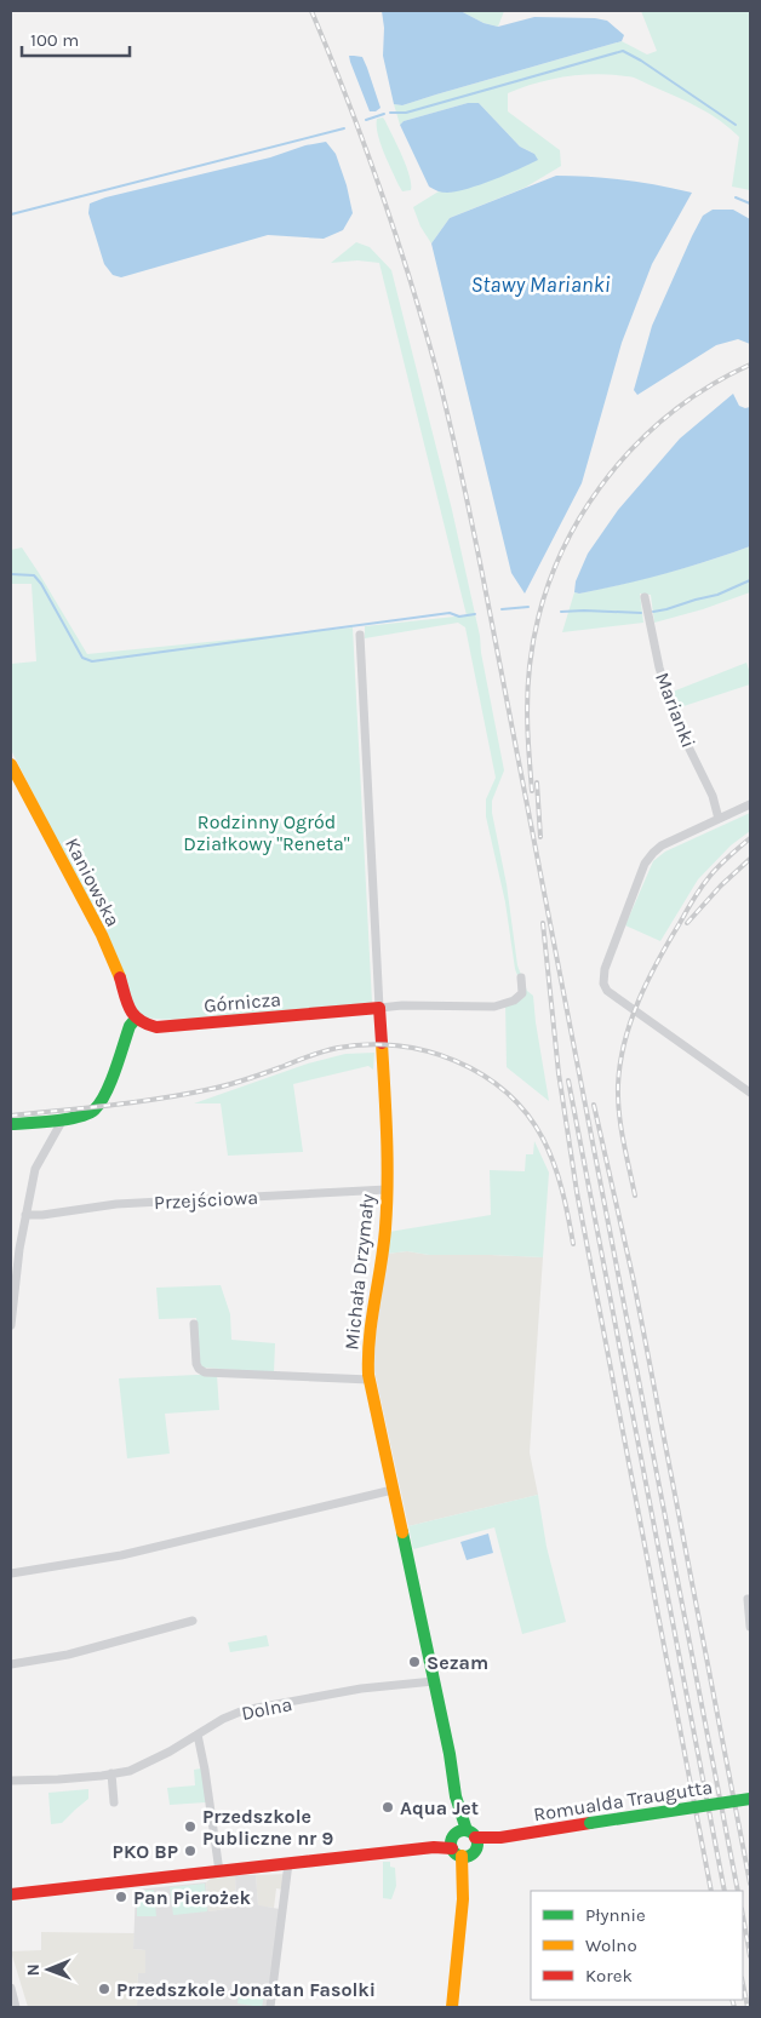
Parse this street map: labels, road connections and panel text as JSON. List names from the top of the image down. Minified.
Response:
{"streets":{"street":["Marianki","Kaniowska","Górnicza","Przejściowa","Michała Drzymały","Dolna","Romualda Traugutta"]},"crossings":[["Kaniowska","Górnicza"],["Górnicza","Michała Drzymały"],["Przejściowa","Michała Drzymały"],["Michała Drzymały","Dolna"],["Michała Drzymały","Romualda Traugutta"]],"water":["Stawy Marianki"],"parks":["Rodzinny Ogród Działkowy \"Reneta\""],"places":["Sezam","Aqua Jet","Przedszkole Publiczne nr 9","PKO BP","Pan Pierożek","Przedszkole Jonatan Fasolki"],"legend":["Płynnie","Wolno","Korek"],"scale_bar":"100 m","north":"left"}
